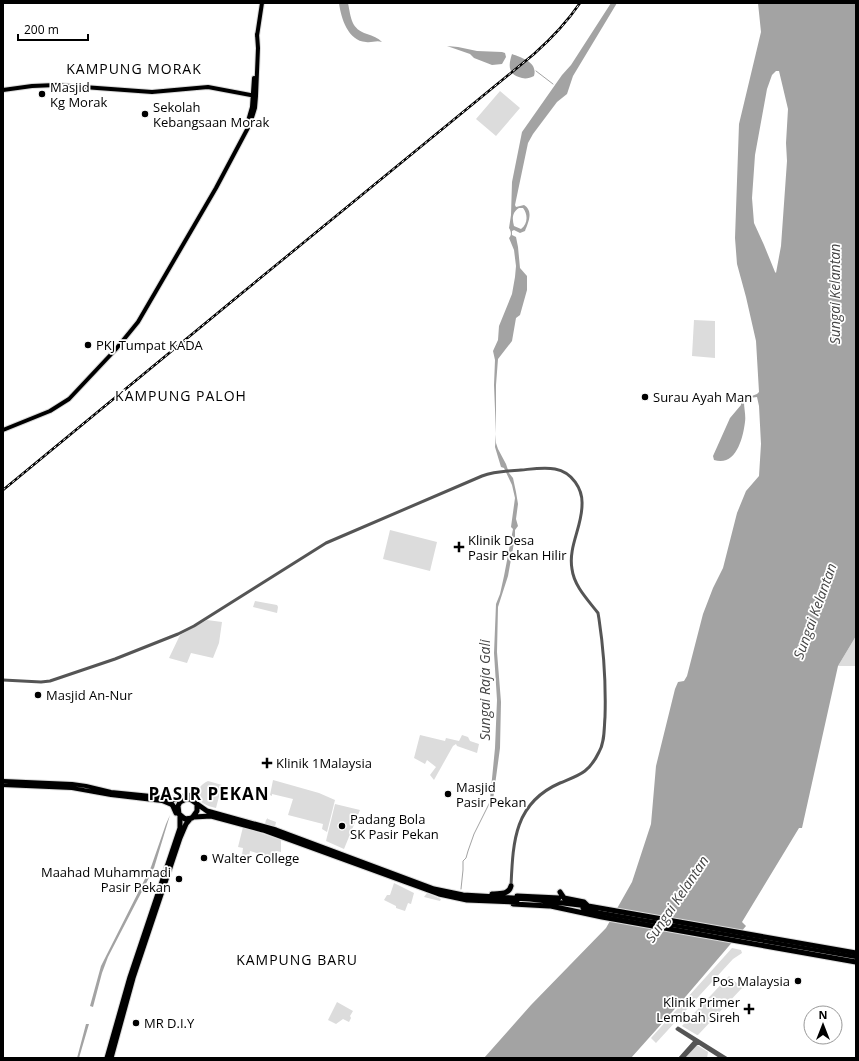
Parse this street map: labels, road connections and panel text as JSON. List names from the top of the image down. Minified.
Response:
{"districts":["KAMPUNG MORAK","KAMPUNG PALOH","PASIR PEKAN","KAMPUNG BARU"],"water":["Sungai Kelantan","Sungai Raja Gali"],"places":{"other":["Masjid Kg Morak","Sekolah Kebangsaan Morak","PKJ Tumpat KADA","Surau Ayah Man","Masjid An-Nur","Masjid Pasir Pekan","Padang Bola SK Pasir Pekan","Walter College","Maahad Muhammadi Pasir Pekan","Pos Malaysia","MR D.I.Y"],"health":["Klinik Desa Pasir Pekan Hilir","Klinik 1Malaysia","Klinik Primer Lembah Sireh"]},"scale_bar":"200 m","north":"top"}
